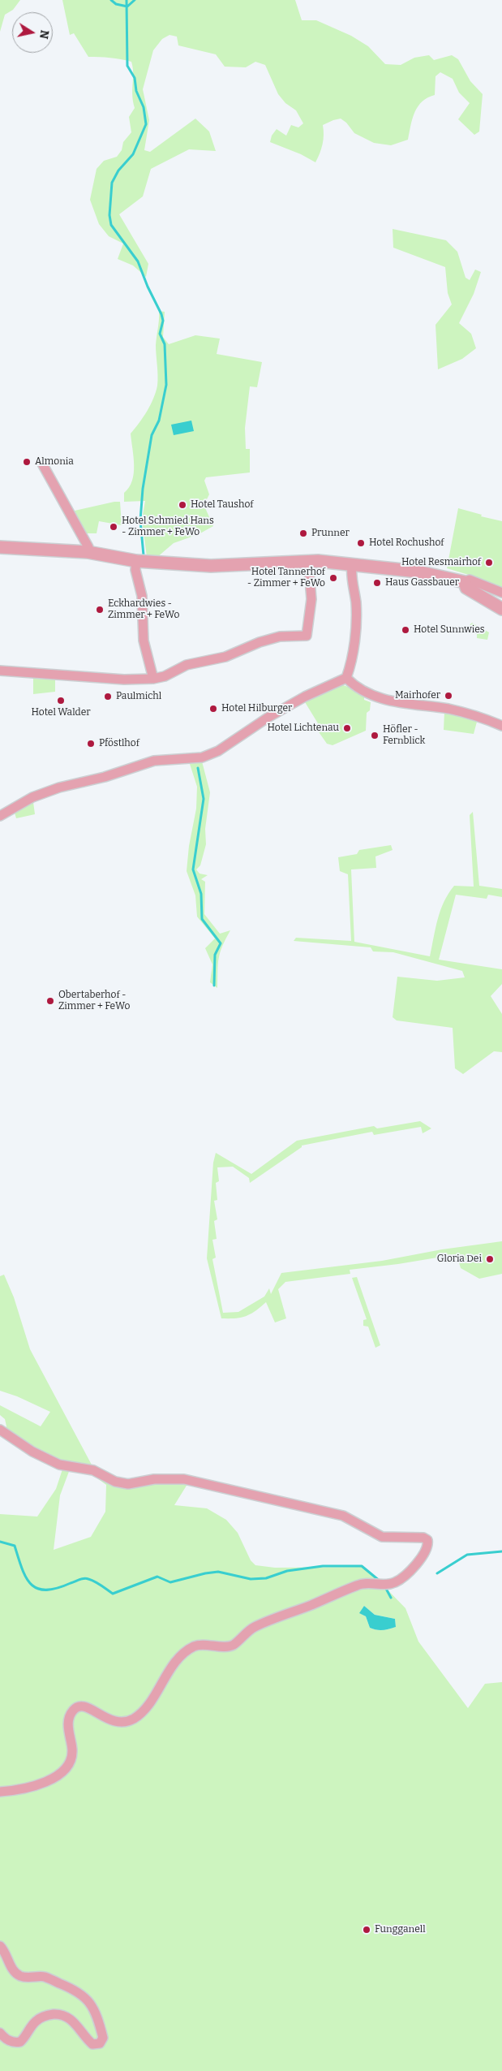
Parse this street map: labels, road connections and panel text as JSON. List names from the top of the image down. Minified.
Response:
{"places":["Almonia","Hotel Taushof","Hotel Schmied Hans - Zimmer + FeWo","Prunner","Hotel Rochushof","Hotel Resmairhof","Hotel Tannerhof - Zimmer + FeWo","Haus Gassbauer","Eckhardwies - Zimmer + FeWo","Hotel Sunnwies","Mairhofer","Paulmichl","Hotel Walder","Hotel Hilburger","Hotel Lichtenau","Höfler - Fernblick","Pföstlhof","Obertaberhof - Zimmer + FeWo","Gloria Dei","Fungganell"],"north":"right"}
